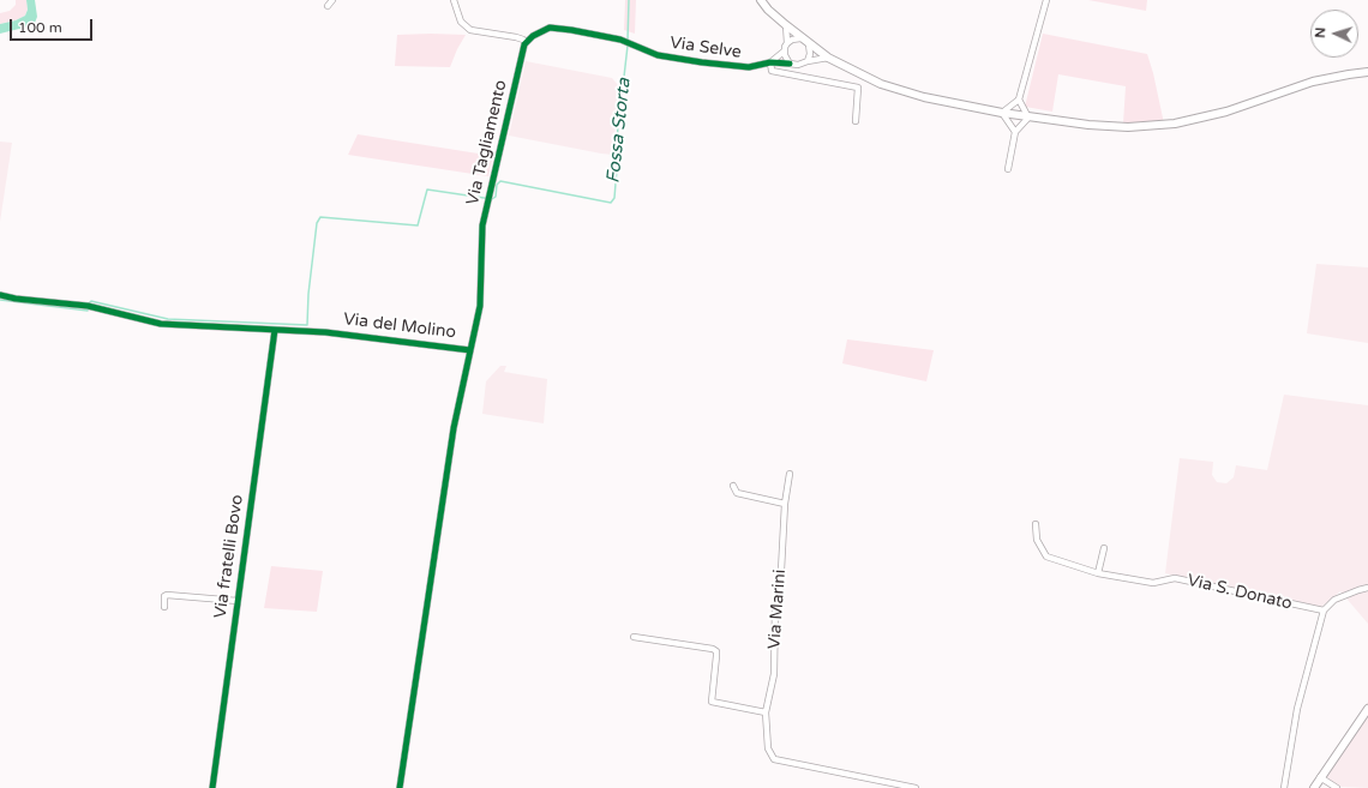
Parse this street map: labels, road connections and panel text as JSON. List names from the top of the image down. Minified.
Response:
{"streets":{"street":["Via Selve","Via Tagliamento","Via del Molino","Via fratelli Bovo","Via S. Donato","Via Marini"]},"crossings":[["Via Selve","Via Tagliamento"],["Via Tagliamento","Via del Molino"],["Via del Molino","Via fratelli Bovo"]],"water":["Fossa Storta"],"scale_bar":"100 m","north":"left"}
